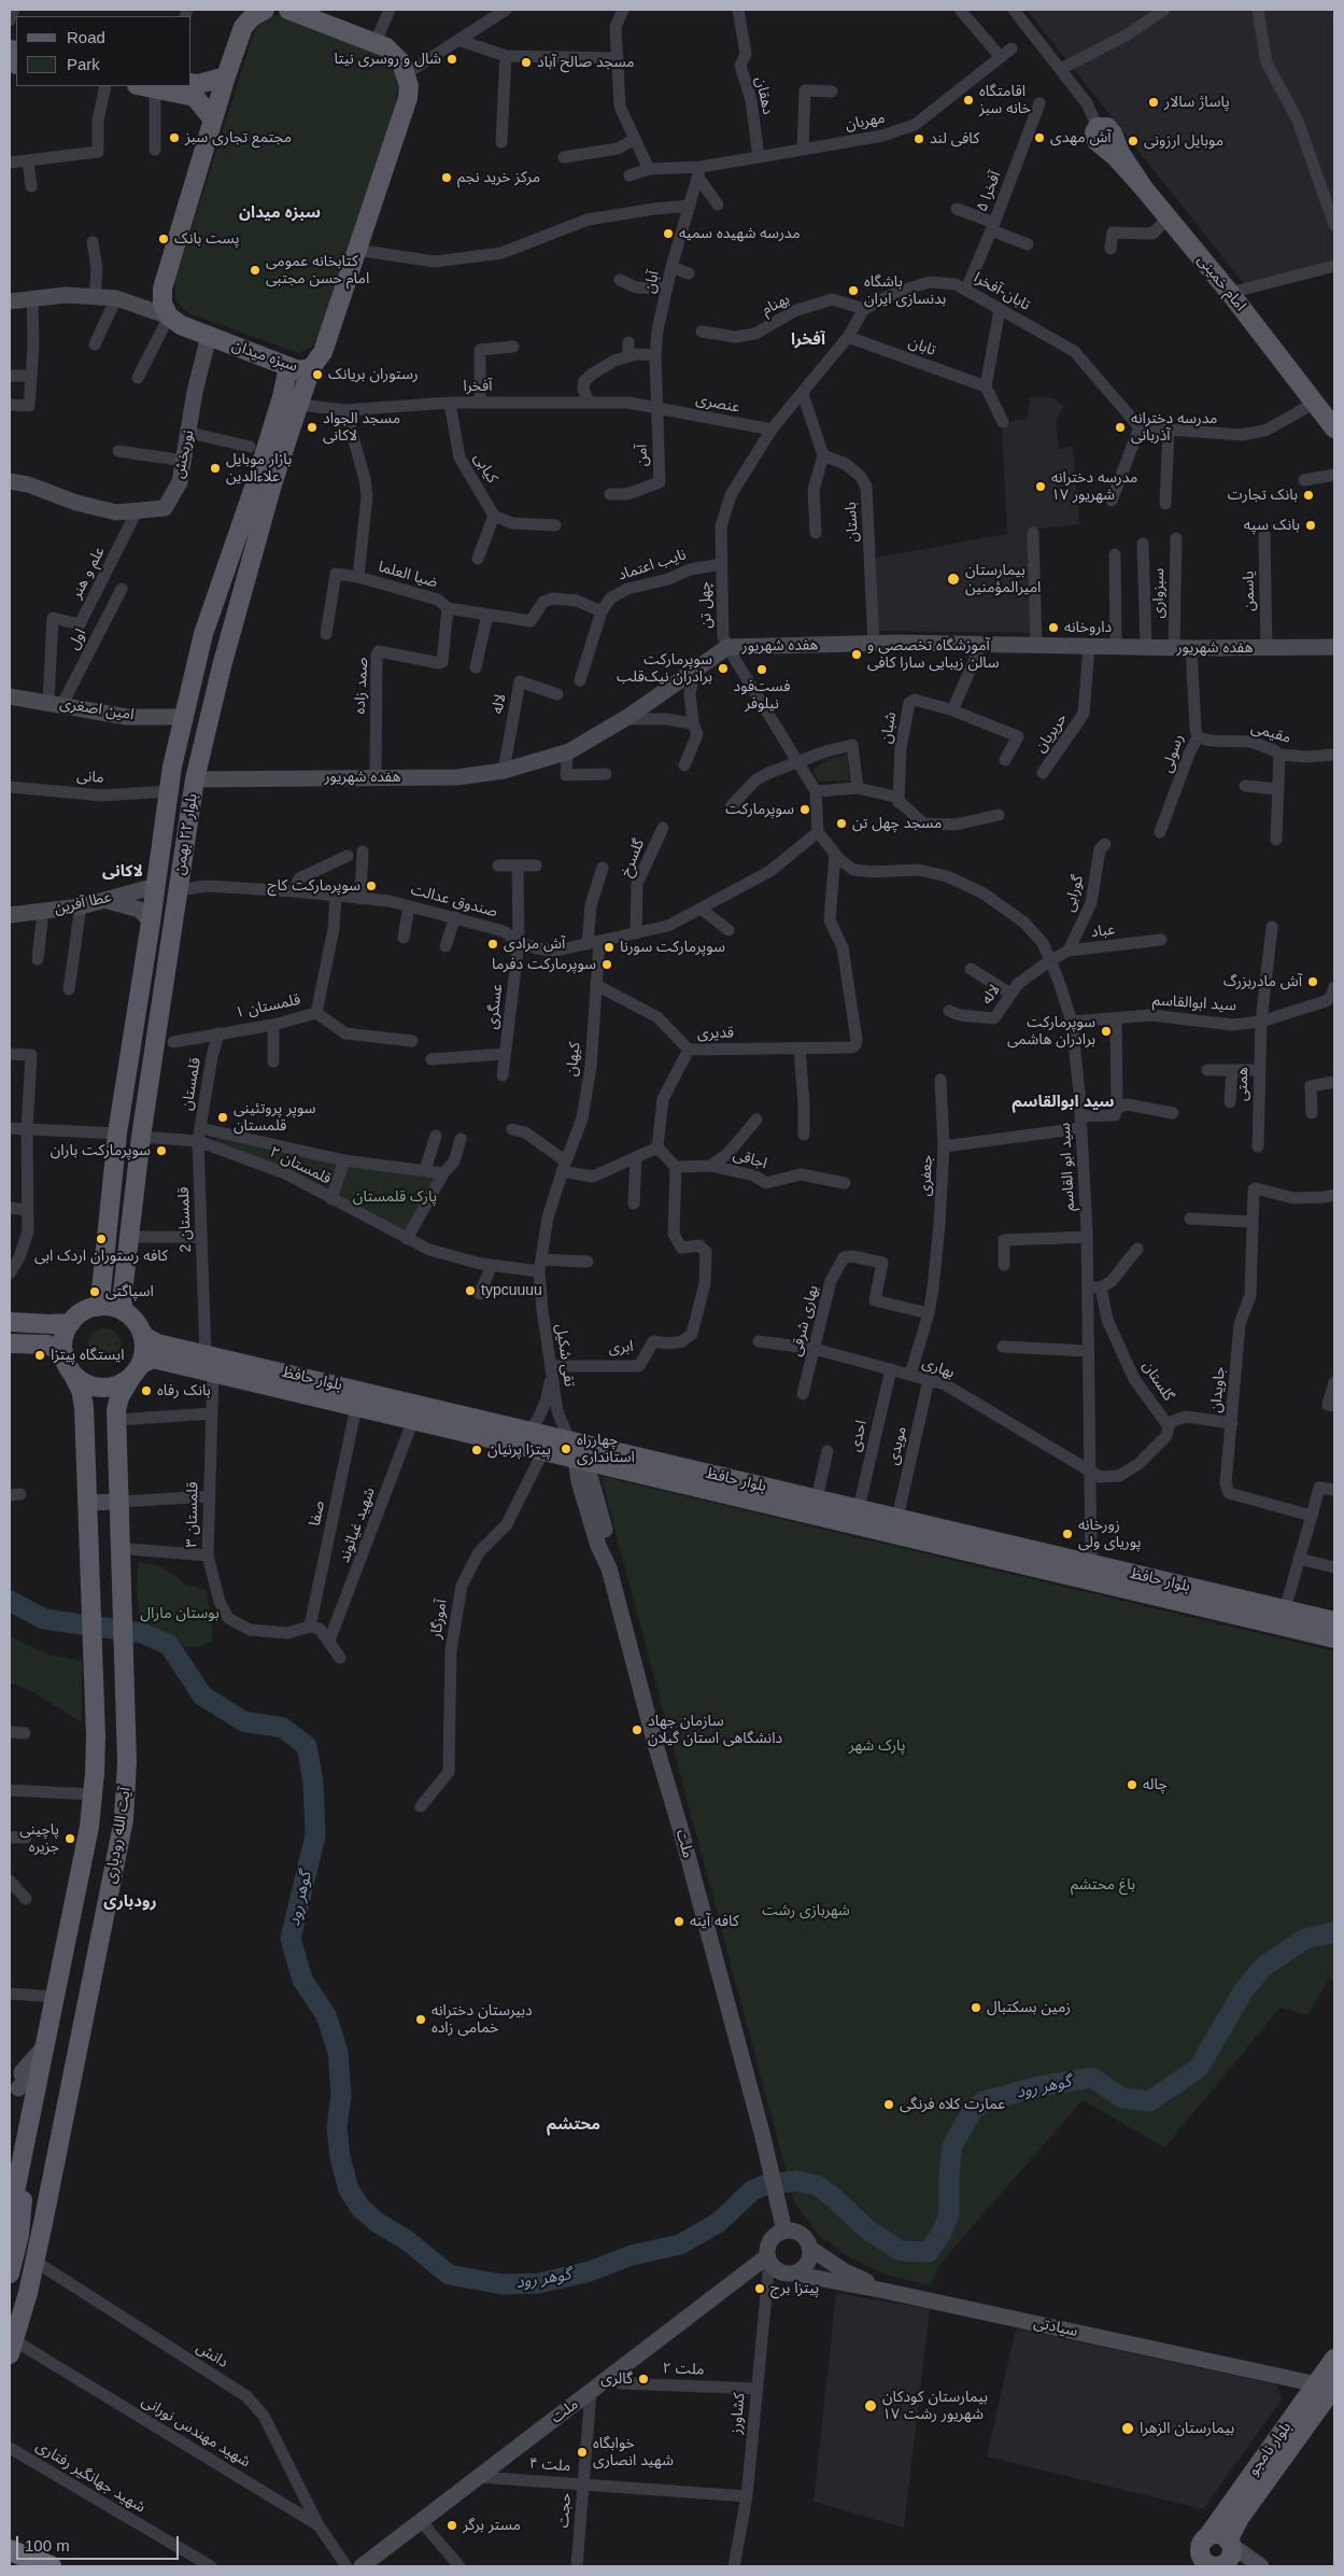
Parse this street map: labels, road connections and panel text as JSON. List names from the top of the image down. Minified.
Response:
{"streets":{"main road":["امام خمینی","سبزه میدان","بلوار ۲۲ بهمن","بلوار حافظ","آیت الله رودباری","بلوار نامجو"],"street":["دهقان","مهربان","آفخرا ۵","آبان","تابان-آفخرا","بهنام","تابان","آفخرا","عنصری","نوربخش","آمن","کیابی","باستان","نایب اعتماد","علم و هنر","ضیا العلما","یاسمن","سبزواری","چهل تن","اول","هفده شهریور","صمد زاده","لاله","امین اصغری","شبان","حریریان","مقیمی","رسولی","مانی","گلسرخ","گورابی","صندوق عدالت","عطا آفرین","عباد","سید ابوالقاسم","قلمستان ۱","عسگری","قدیری","کیهان","قلمستان","همتی","اجاقی","قلمستان ۲","سید ابو القاسم","جعفری","قلمستان 2","بهاری شرقی","ابری","تقی شکیل","بهاری","گلستان","جاویدان","احدی","مویدی","صفا","قلمستان ۳","شهید غیاثوند","آموزگار","ملت","سیادتی","دانش","ملت ۲","کشاورز","شهید مهندس نورانی","ملت ۴","شهید جهانگیر رفتاری","حجت"]},"crossings":[["دهقان","مهربان"],["مهربان","آبان"],["آفخرا ۵","تابان-آفخرا"],["آبان","آفخرا"],["آبان","عنصری"],["آبان","آمن"],["تابان-آفخرا","بهنام"],["سبزه میدان","نوربخش"],["سبزه میدان","بلوار ۲۲ بهمن"],["آفخرا","عنصری"],["آفخرا","آمن"],["آفخرا","کیابی"],["آفخرا","ضیا العلما"],["آفخرا","بلوار ۲۲ بهمن"],["عنصری","آمن"],["عنصری","چهل تن"],["نوربخش","علم و هنر"],["باستان","هفده شهریور"],["نایب اعتماد","ضیا العلما"],["نایب اعتماد","چهل تن"],["علم و هنر","اول"],["علم و هنر","امین اصغری"],["ضیا العلما","صمد زاده"],["یاسمن","هفده شهریور"],["سبزواری","هفده شهریور"],["چهل تن","هفده شهریور"],["چهل تن","صندوق عدالت"],["چهل تن","سید ابو القاسم"],["اول","امین اصغری"],["هفده شهریور","صمد زاده"],["هفده شهریور","لاله"],["هفده شهریور","حریریان"],["هفده شهریور","رسولی"],["هفده شهریور","بلوار ۲۲ بهمن"],["لاله","عباد"],["لاله","سید ابو القاسم"],["امین اصغری","بلوار ۲۲ بهمن"],["مقیمی","رسولی"],["مانی","بلوار ۲۲ بهمن"],["بلوار ۲۲ بهمن","صندوق عدالت"],["بلوار ۲۲ بهمن","عطا آفرین"],["بلوار ۲۲ بهمن","بلوار حافظ"],["بلوار ۲۲ بهمن","آیت الله رودباری"],["گلسرخ","صندوق عدالت"],["گورابی","عباد"],["صندوق عدالت","قلمستان ۱"],["صندوق عدالت","عسگری"],["صندوق عدالت","کیهان"],["صندوق عدالت","سید ابو القاسم"],["عباد","سید ابو القاسم"],["سید ابوالقاسم","همتی"],["سید ابوالقاسم","سید ابو القاسم"],["قلمستان ۱","قلمستان"],["قدیری","کیهان"],["قدیری","سید ابو القاسم"],["کیهان","قلمستان ۲"],["کیهان","تقی شکیل"],["قلمستان","قلمستان ۲"],["قلمستان","قلمستان 2"],["اجاقی","ابری"],["قلمستان ۲","قلمستان 2"],["قلمستان ۲","تقی شکیل"],["سید ابو القاسم","جعفری"],["سید ابو القاسم","بهاری"],["سید ابو القاسم","بلوار حافظ"],["جعفری","بهاری شرقی"],["جعفری","بهاری"],["قلمستان 2","بلوار حافظ"],["بهاری شرقی","بهاری"],["ابری","تقی شکیل"],["تقی شکیل","بلوار حافظ"],["بهاری","گلستان"],["بهاری","احدی"],["بهاری","مویدی"],["بلوار حافظ","احدی"],["بلوار حافظ","مویدی"],["بلوار حافظ","صفا"],["بلوار حافظ","قلمستان ۳"],["بلوار حافظ","شهید غیاثوند"],["بلوار حافظ","آموزگار"],["بلوار حافظ","آیت الله رودباری"],["بلوار حافظ","ملت"],["گلستان","جاویدان"],["صفا","قلمستان ۳"],["آیت الله رودباری","دانش"],["آیت الله رودباری","شهید مهندس نورانی"],["ملت","سیادتی"],["ملت","ملت ۲"],["ملت","کشاورز"],["ملت","ملت ۴"],["ملت","حجت"],["سیادتی","کشاورز"],["سیادتی","بلوار نامجو"],["دانش","شهید مهندس نورانی"],["ملت ۲","کشاورز"],["کشاورز","ملت ۴"],["ملت ۴","حجت"]],"districts":["سبزه میدان","آفخرا","لاکانی","سید ابوالقاسم","رودباری","محتشم"],"water":["گوهر رود"],"parks":["پارک قلمستان","بوستان مارال","پارک شهر","باغ محتشم","شهربازی رشت"],"places":["شال و روسری نیتا","مسجد صالح آباد","اقامتگاه خانه سبز","پاساژ سالار","مجتمع تجاری سبز","آش مهدی","کافی لند","موبایل ارزونی","مرکز خرید نجم","مدرسه شهیده سمیه","پست بانک","کتابخانه عمومی امام حسن مجتبی","باشگاه بدنسازی ایران","رستوران بریانک","مسجد الجواد لاکانی","مدرسه دخترانه آذربانی","بازار موبایل علاءالدین","مدرسه دخترانه ۱۷ شهریور","بانک تجارت","بانک سپه","بیمارستان امیرالمؤمنین","داروخانه","آموزشگاه تخصصی و سالن زیبایی سارا کافی","سوپرمارکت برادران نیک‌قلب","فست‌فود نیلوفر","سوپرمارکت","مسجد چهل تن","سوپرمارکت کاج","آش مرادی","سوپرمارکت سورنا","سوپرمارکت دفرما","آش مادربزرگ","سوپرمارکت برادران هاشمی","سوپر پروتئینی قلمستان","سوپرمارکت باران","کافه رستوران اردک ابی","typcuuuu","اسپاگتی","ایستگاه پیتزا","بانک رفاه","چهارراه استانداری","پیتزا پرنیان","زورخانه پوریای ولی","سازمان جهاد دانشگاهی استان گیلان","چاله","پاچینی جزیره","کافه آینه","زمین بسکتبال","دبیرستان دخترانه خمامی زاده","عمارت کلاه فرنگی","پیتزا برج","گالری","بیمارستان کودکان ۱۷ شهریور رشت","بیمارستان الزهرا","خوابگاه شهید انصاری","مستر برگر"],"legend":["Road","Park"],"scale_bar":"100 m"}
